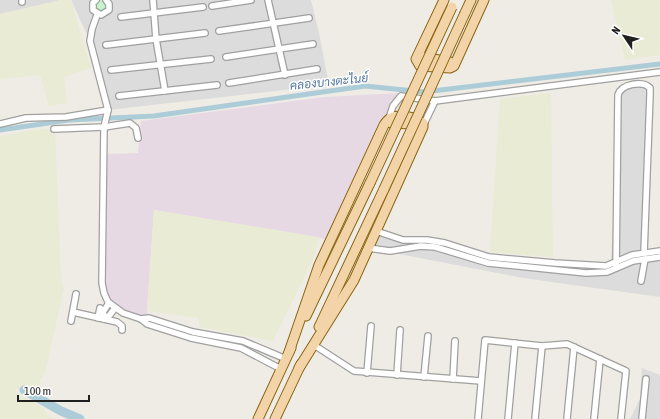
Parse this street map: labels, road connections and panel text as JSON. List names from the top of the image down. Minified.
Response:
{"water":["คลองบางตะไนย์"],"scale_bar":"100 m","north":"top left"}
